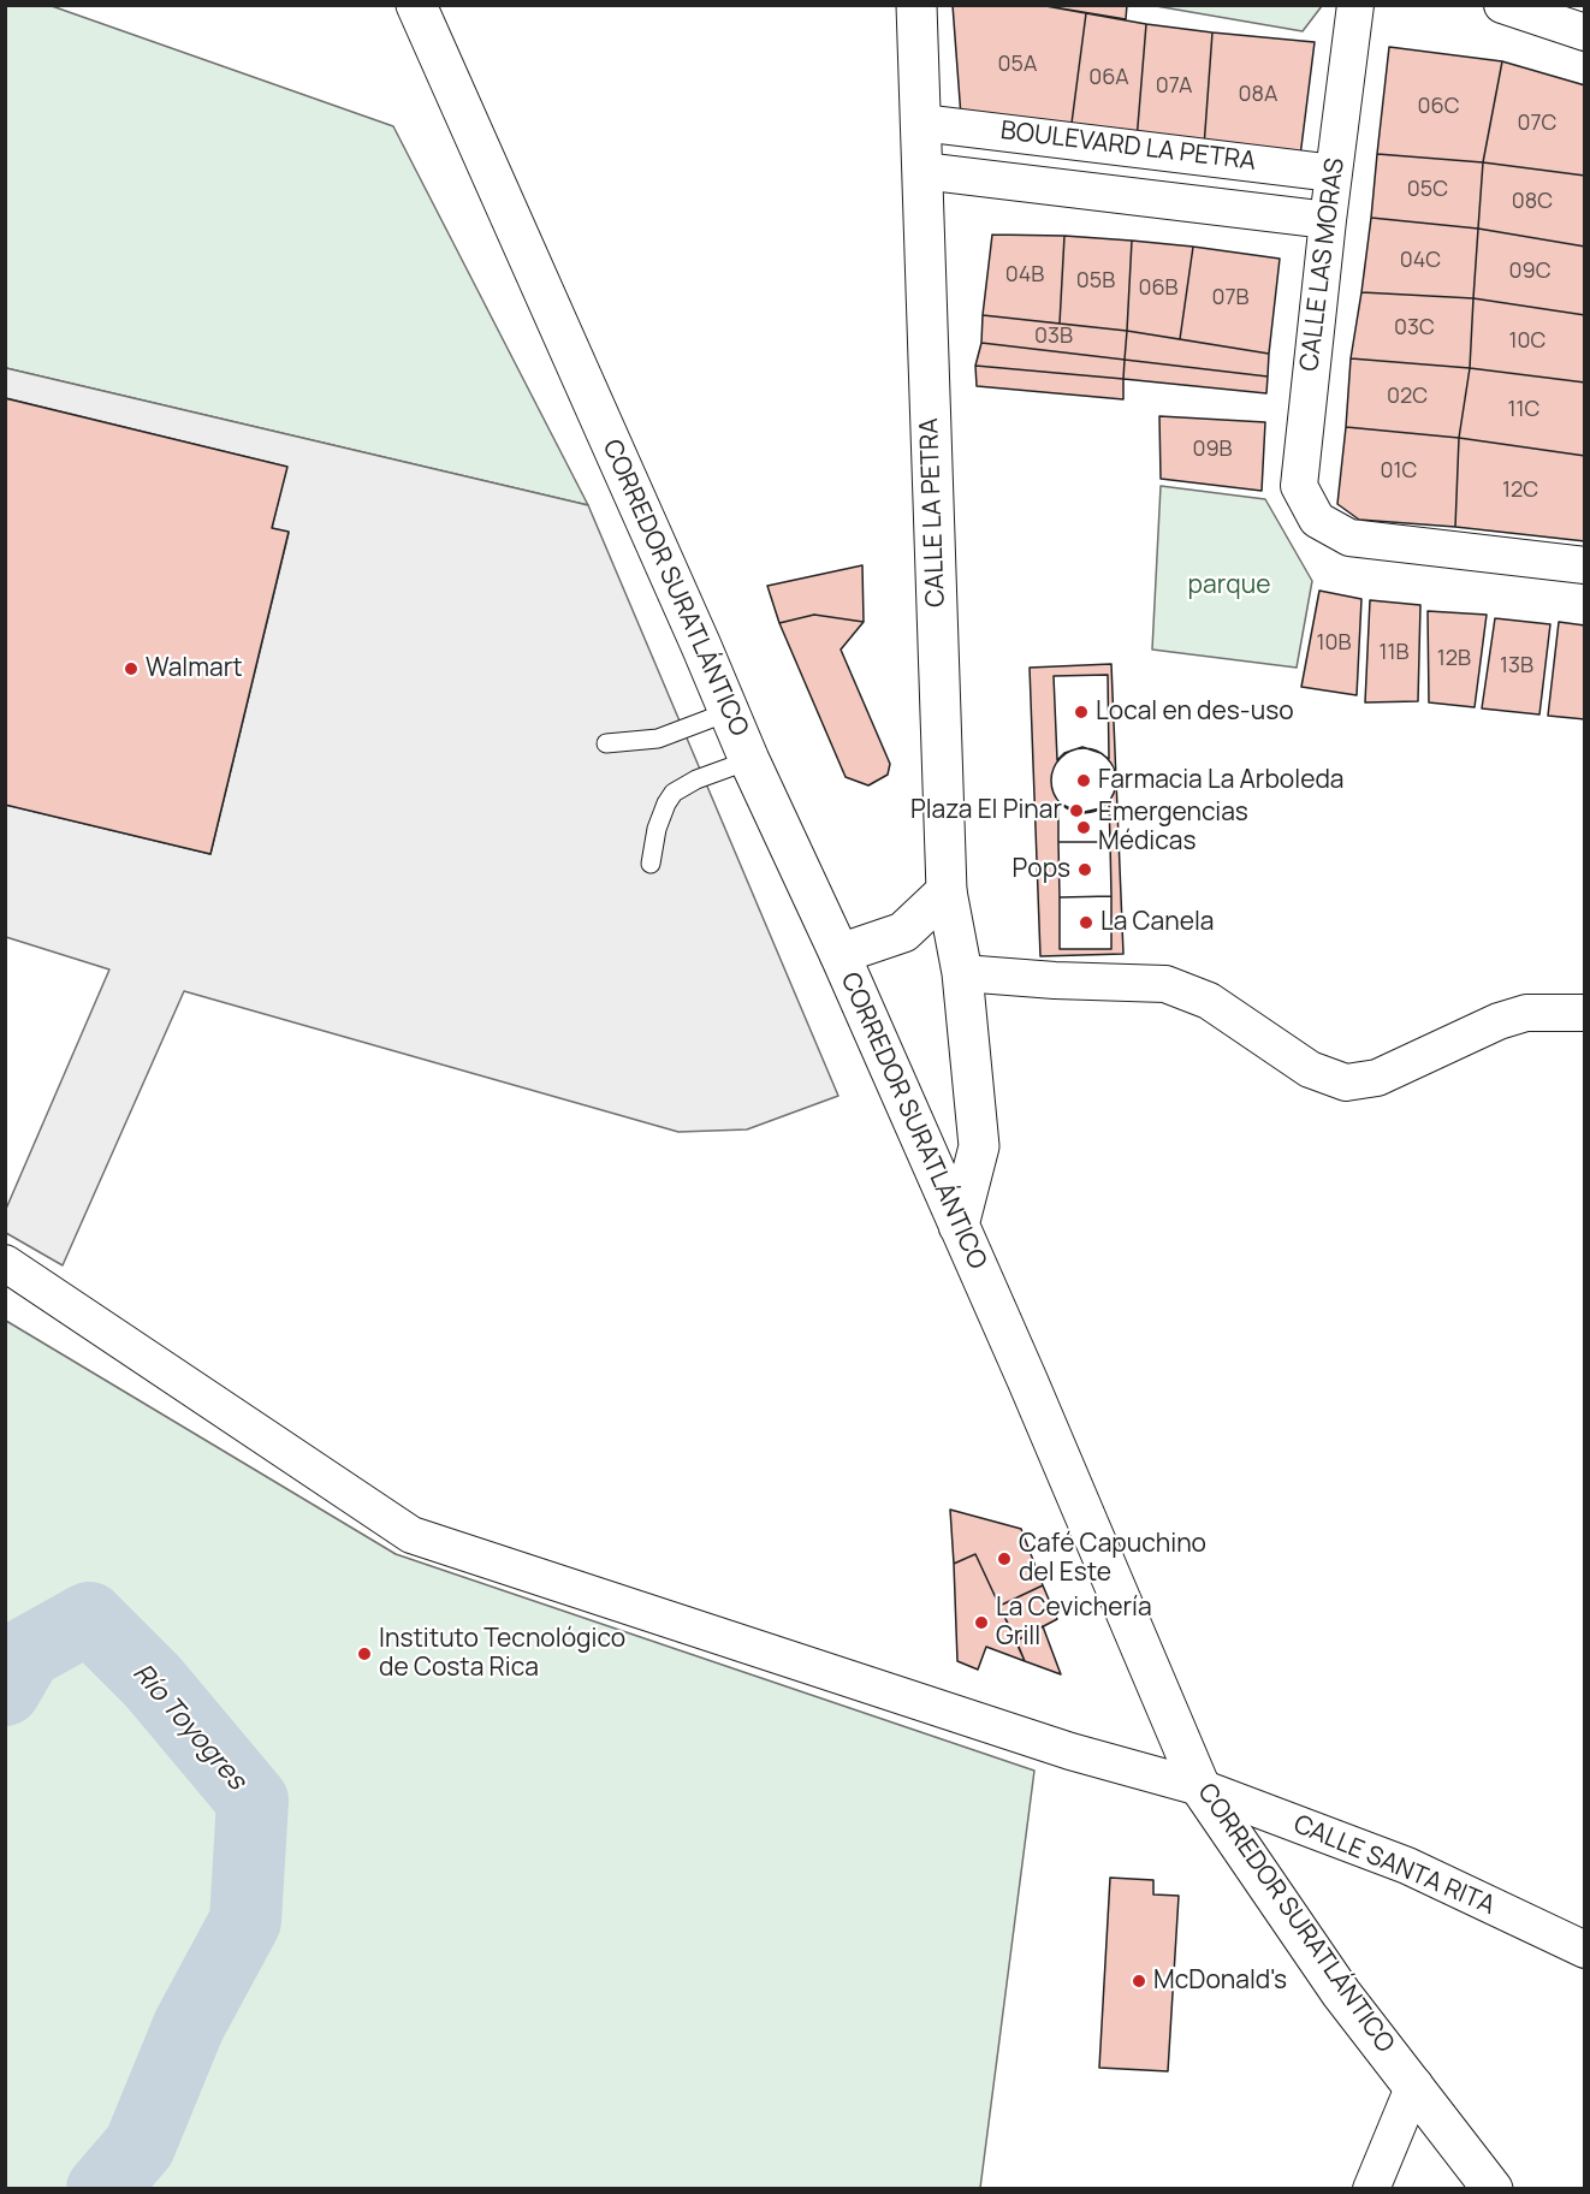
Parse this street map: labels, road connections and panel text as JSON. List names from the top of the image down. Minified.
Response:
{"streets":{"main road":["CALLE LA PETRA","CORREDOR SURATLÁNTICO"],"street":["BOULEVARD LA PETRA","CALLE LAS MORAS","CALLE SANTA RITA"]},"crossings":[["BOULEVARD LA PETRA","CALLE LAS MORAS"],["BOULEVARD LA PETRA","CALLE LA PETRA"],["CALLE LA PETRA","CORREDOR SURATLÁNTICO"],["CORREDOR SURATLÁNTICO","CALLE SANTA RITA"]],"water":["Río Toyogres"],"parks":["parque"],"places":["Walmart","Local en des-uso","Farmacia La Arboleda","Plaza El Pinar","Emergencias Médicas","Pops","La Canela","Café Capuchino del Este","La Cevichería Grill","Instituto Tecnológico de Costa Rica","McDonald's"],"house_numbers":["05A","06A","07A","08A","06C","07C","05C","08C","04C","09C","04B","05B","06B","07B","03C","03B","10C","02C","11C","09B","01C","12C","10B","11B","12B","13B"]}
